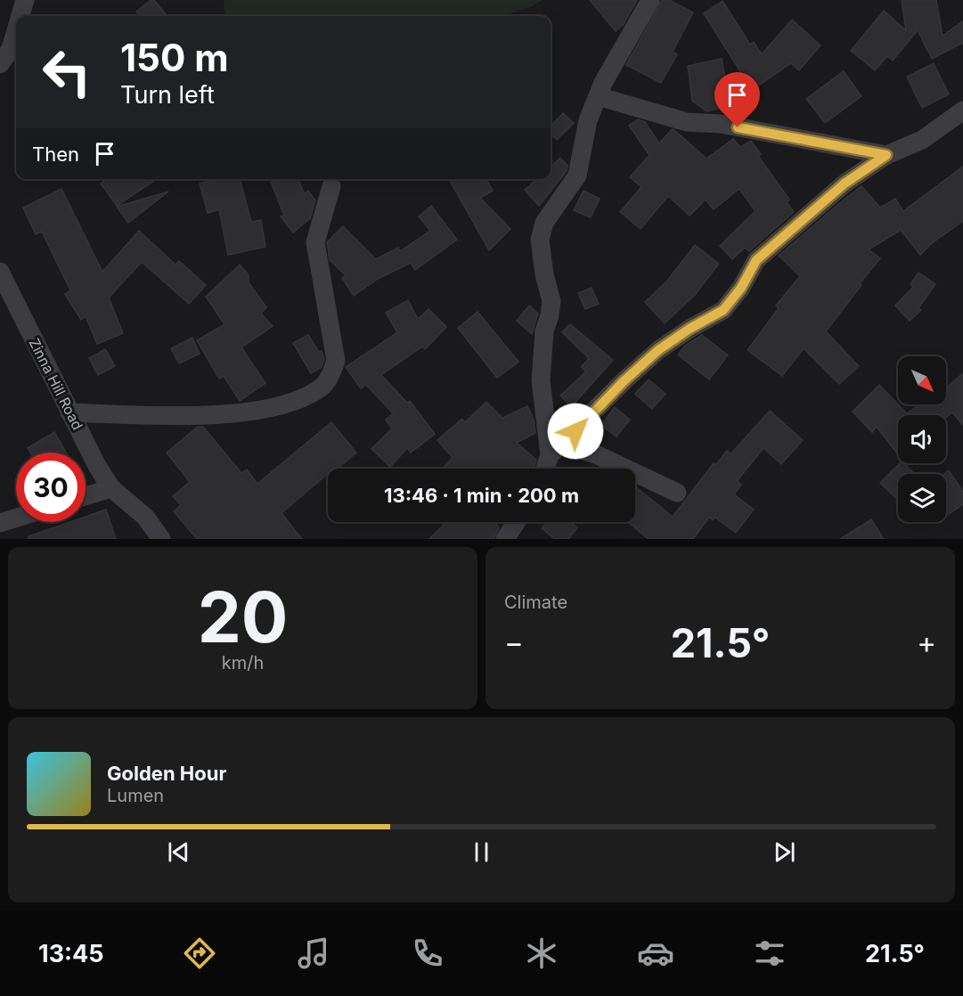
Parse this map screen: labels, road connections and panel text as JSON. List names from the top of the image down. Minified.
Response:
{"streets":{"street":["Zinna Hill Road"]},"north":"bottom right","page":{"turn":["150 m","Turn left"],"then":"Then","limit":"30","trip":"13:46 · 1 min · 200 m","tile":[["20","km/h"],"Climate"],"heat":["−","21.5°","+"],"song":["Golden Hour","Lumen"],"tabs":["13:45","21.5°"]}}
